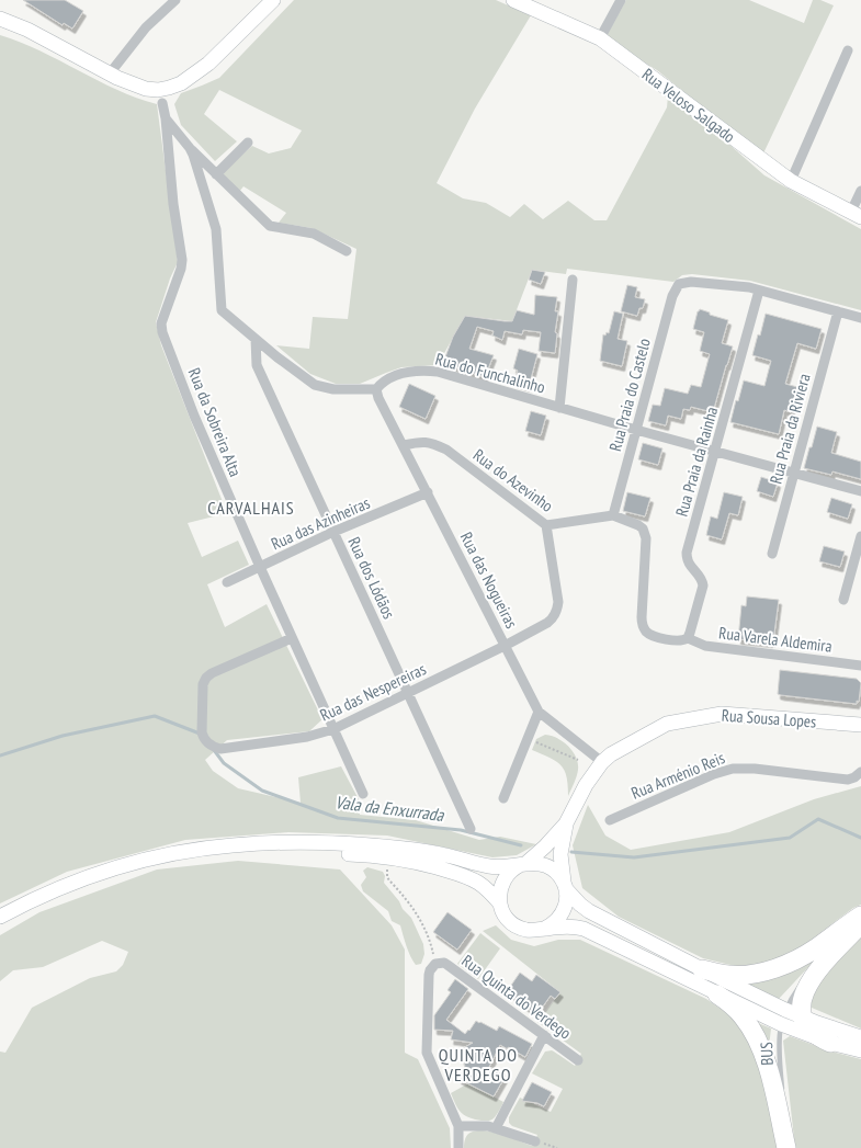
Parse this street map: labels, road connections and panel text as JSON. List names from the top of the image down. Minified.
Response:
{"streets":{"main road":["Rua Veloso Salgado","Rua Sousa Lopes"],"street":["Rua do Funchalinho","Rua Praia do Castelo","Rua da Sobreira Alta","Rua Praia da Riviera","Rua Praia da Rainha","Rua do Azevinho","Rua das Azinheiras","Rua dos Lódãos","Rua das Nogueiras","Rua Varela Aldemira","Rua das Nespereiras","Rua Arménio Reis","Rua Quinta do Verdego"],"lane":["BUS"]},"crossings":[["Rua do Funchalinho","Rua Praia do Castelo"],["Rua do Funchalinho","Rua Praia da Riviera"],["Rua do Funchalinho","Rua Praia da Rainha"],["Rua do Funchalinho","Rua das Nogueiras"],["Rua Praia do Castelo","Rua Praia da Rainha"],["Rua Praia do Castelo","Rua do Azevinho"],["Rua da Sobreira Alta","Rua das Azinheiras"],["Rua da Sobreira Alta","Rua das Nespereiras"],["Rua Praia da Rainha","Rua do Azevinho"],["Rua Praia da Rainha","Rua Varela Aldemira"],["Rua do Azevinho","Rua das Nogueiras"],["Rua do Azevinho","Rua Varela Aldemira"],["Rua do Azevinho","Rua das Nespereiras"],["Rua das Azinheiras","Rua dos Lódãos"],["Rua das Azinheiras","Rua das Nogueiras"],["Rua dos Lódãos","Rua das Nespereiras"],["Rua das Nogueiras","Rua das Nespereiras"],["Rua das Nogueiras","Rua Sousa Lopes"]],"districts":["CARVALHAIS","QUINTA DO VERDEGO"],"water":["Vala da Enxurrada"]}
